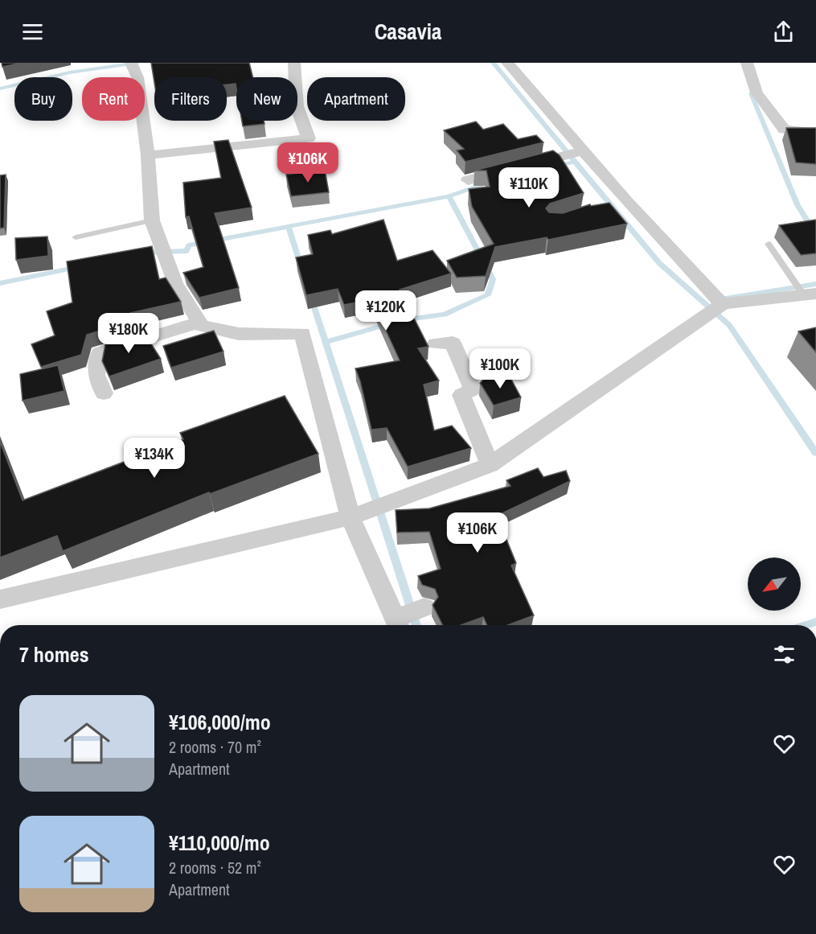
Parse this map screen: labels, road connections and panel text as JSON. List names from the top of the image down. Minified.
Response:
{"north":"bottom left","page":{"header":"Casavia","chip":["Buy","Rent","Filters","New","Apartment"],"price":["¥106K","¥110K","¥120K","¥180K","¥100K","¥134K","¥106K"],"heading":"7 homes","list":[{"name":"¥106,000/mo","note":"2 rooms · 70 m² · Apartment"},{"name":"¥110,000/mo","note":"2 rooms · 52 m² · Apartment"}]}}
